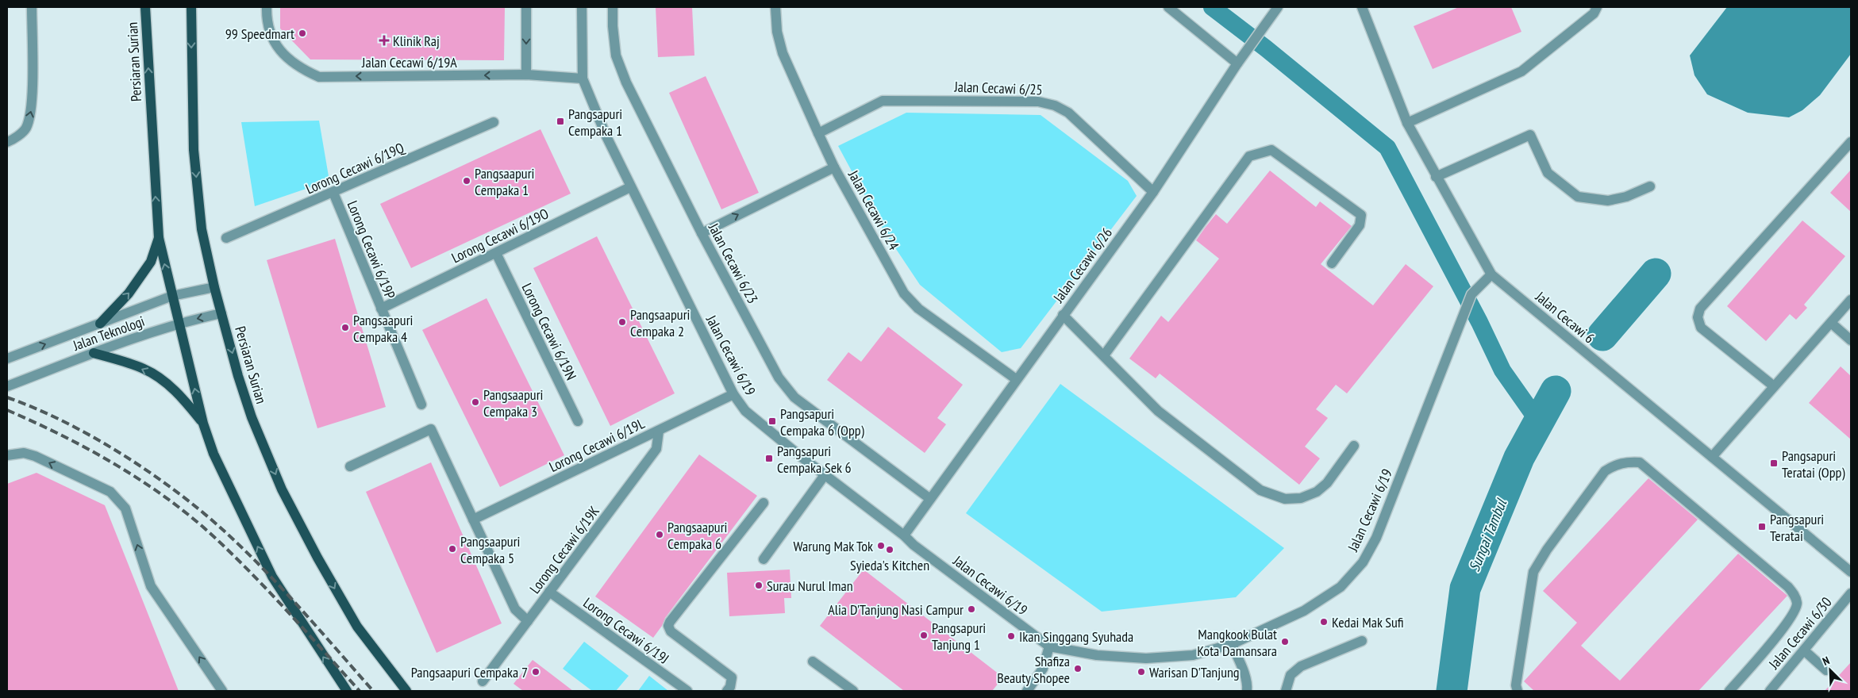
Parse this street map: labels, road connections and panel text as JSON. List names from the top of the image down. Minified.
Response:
{"streets":{"main road":["Persiaran Surian"],"street":["Jalan Cecawi 6/19A","Jalan Cecawi 6/25","Lorong Cecawi 6/19Q","Jalan Cecawi 6/24","Lorong Cecawi 6/19O","Lorong Cecawi 6/19P","Jalan Cecawi 6/23","Jalan Cecawi 6/26","Jalan Cecawi 6","Lorong Cecawi 6/19N","Jalan Teknologi","Jalan Cecawi 6/19","Lorong Cecawi 6/19L","Lorong Cecawi 6/19K","Lorong Cecawi 6/19J","Jalan Cecawi 6/30"]},"crossings":[["Persiaran Surian","Jalan Teknologi"],["Jalan Cecawi 6/19A","Jalan Cecawi 6/19"],["Jalan Cecawi 6/25","Jalan Cecawi 6/24"],["Jalan Cecawi 6/25","Jalan Cecawi 6/26"],["Lorong Cecawi 6/19Q","Lorong Cecawi 6/19P"],["Jalan Cecawi 6/24","Jalan Cecawi 6/26"],["Lorong Cecawi 6/19O","Lorong Cecawi 6/19P"],["Lorong Cecawi 6/19O","Lorong Cecawi 6/19N"],["Lorong Cecawi 6/19O","Jalan Cecawi 6/19"],["Jalan Cecawi 6/23","Jalan Cecawi 6/26"],["Jalan Cecawi 6/26","Jalan Cecawi 6/19"],["Jalan Cecawi 6","Jalan Cecawi 6/19"],["Jalan Cecawi 6/19","Lorong Cecawi 6/19L"],["Lorong Cecawi 6/19L","Lorong Cecawi 6/19K"],["Lorong Cecawi 6/19K","Lorong Cecawi 6/19J"]],"one_way":["Jalan Cecawi 6/19A"],"water":["Sungai Tambul"],"places":{"other":["99 Speedmart","Pangsaapuri Cempaka 1","Pangsaapuri Cempaka 2","Pangsaapuri Cempaka 4","Pangsaapuri Cempaka 3","Pangsaapuri Cempaka 6","Warung Mak Tok","Pangsaapuri Cempaka 5","Syieda's Kitchen","Surau Nurul Iman","Alia D'Tanjung Nasi Campur","Kedai Mak Sufi","Pangsapuri Tanjung 1","Ikan Singgang Syuhada","Mangkook Bulat Kota Damansara","Shafiza Beauty Shopee","Pangsaapuri Cempaka 7","Warisan D'Tanjung"],"health":["Klinik Raj"],"transit":["Pangsapuri Cempaka 1","Pangsapuri Cempaka 6 (Opp)","Pangsapuri Cempaka Sek 6","Pangsapuri Teratai (Opp)","Pangsapuri Teratai"]},"north":"top left"}
